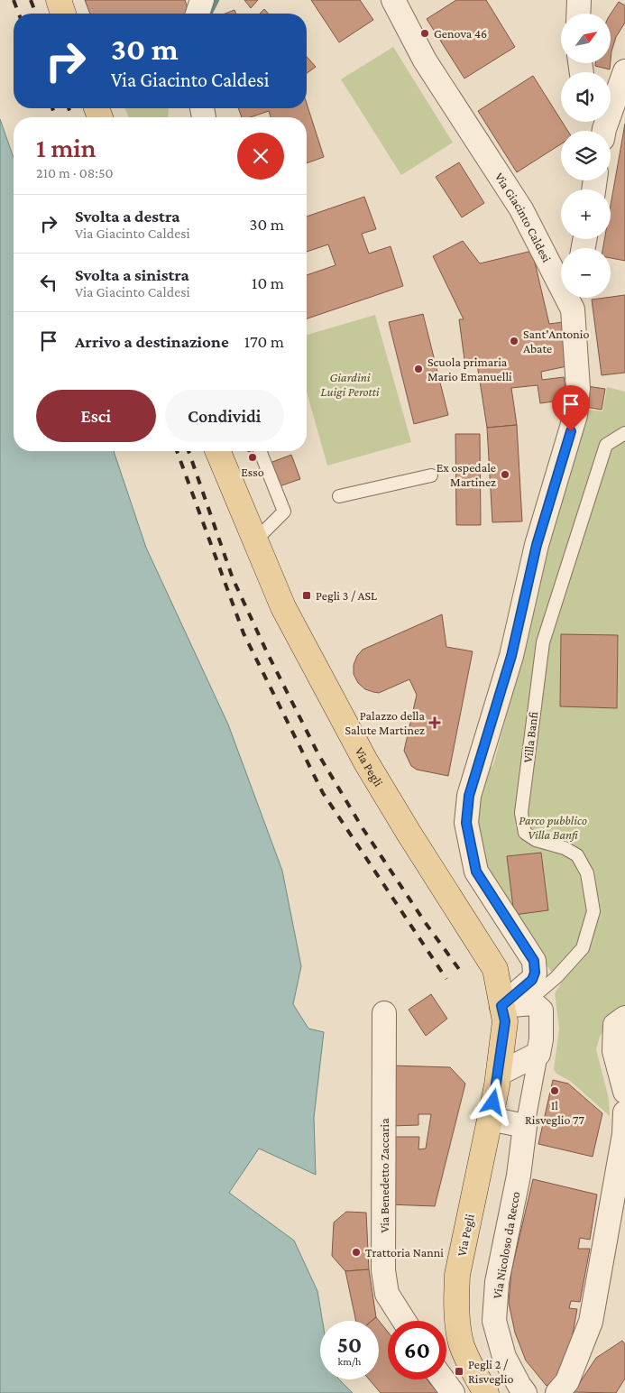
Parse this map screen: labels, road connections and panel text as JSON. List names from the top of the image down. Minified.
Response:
{"streets":{"main road":["Via Pegli"],"street":["Via Giacinto Caldesi","Via Benedetto Zaccaria","Via Nicoloso da Recco"],"lane":["Villa Banfi"]},"crossings":[["Via Giacinto Caldesi","Villa Banfi"]],"parks":["Giardini Luigi Perotti","Parco pubblico Villa Banfi"],"places":{"other":["Genova 46","Sant'Antonio Abate","Scuola primaria Mario Emanuelli","Esso","Ex ospedale Martinez","Il Risveglio 77","Trattoria Nanni"],"transit":["Pegli 3 / ASL","Pegli 2 / Risveglio"],"health":["Palazzo della Salute Martinez"]},"north":"top right","page":{"map_buttons":["+","−"],"turn":["30 m","Via Giacinto Caldesi"],"heading":["1 min","210 m · 08:50"],"list":[{"name":"Svolta a destra","note":"Via Giacinto Caldesi","value":"30 m"},{"name":"Svolta a sinistra","note":"Via Giacinto Caldesi","value":"10 m"},{"name":"Arrivo a destinazione","value":"170 m"}],"buttons":["Esci","Condividi"],"speed":"50 km/h","limit":"60"}}
